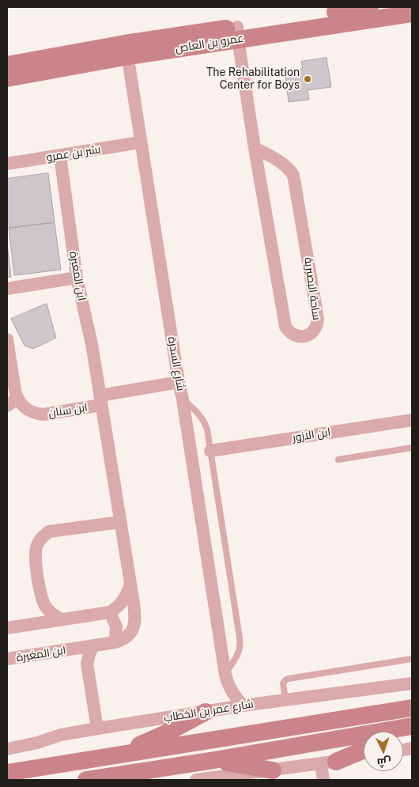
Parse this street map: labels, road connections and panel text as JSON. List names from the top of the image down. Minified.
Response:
{"streets":{"main road":["عمرو بن العاص"],"street":["بشر بن عمرو","ابن المغيرة","ساحة البصيرية","شارع السدرة","ابن سنان","ابن الازور","شارع عمر بن الخطاب"]},"crossings":[["عمرو بن العاص","ساحة البصيرية"],["عمرو بن العاص","شارع السدرة"],["بشر بن عمرو","ابن المغيرة"],["بشر بن عمرو","شارع السدرة"],["ابن المغيرة","ابن سنان"],["ابن المغيرة","شارع عمر بن الخطاب"],["شارع السدرة","شارع عمر بن الخطاب"]],"places":["The Rehabilitation Center for Boys"],"north":"bottom"}
